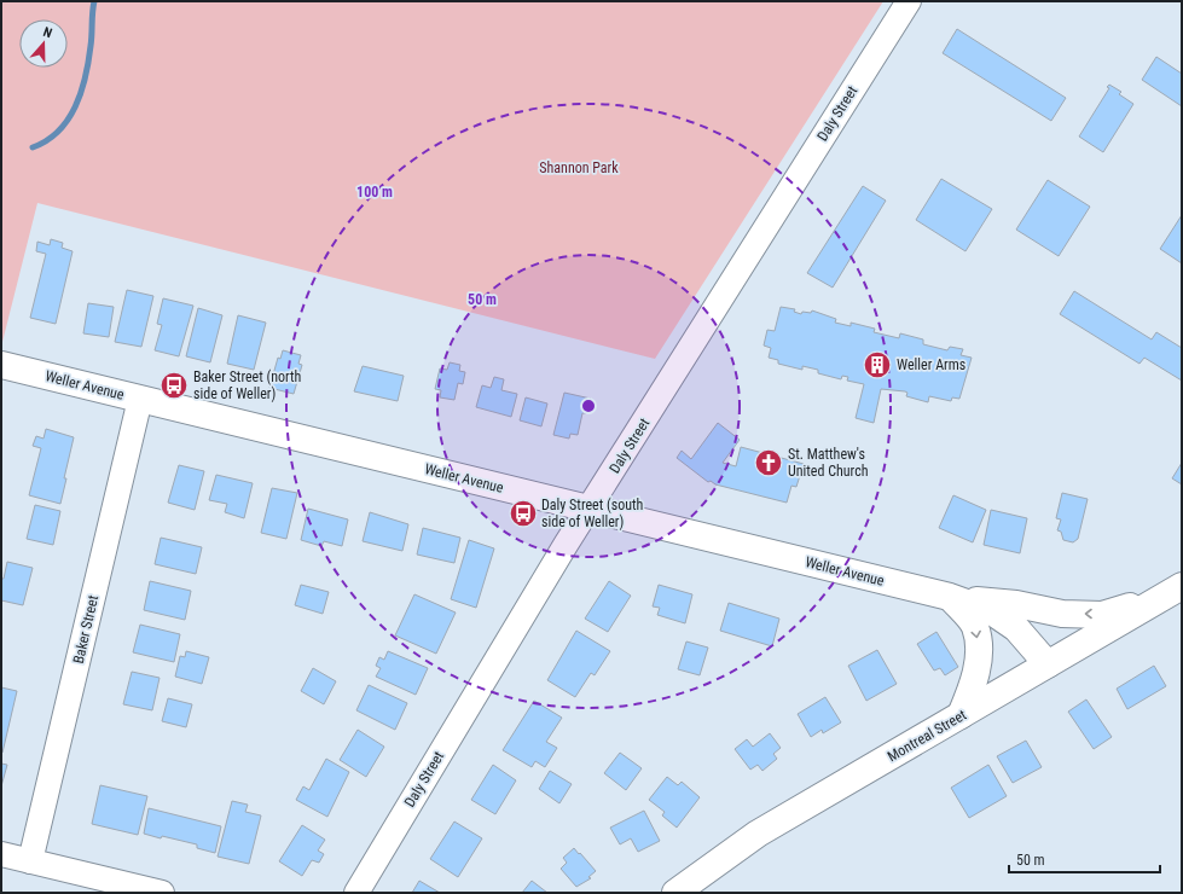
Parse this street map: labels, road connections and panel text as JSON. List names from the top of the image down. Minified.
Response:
{"streets":{"street":["Daly Street","Weller Avenue","Baker Street","Montreal Street"]},"crossings":[["Daly Street","Weller Avenue"],["Weller Avenue","Baker Street"],["Weller Avenue","Montreal Street"]],"parks":["Shannon Park"],"places":{"building":["Weller Arms"],"bus stop":["Baker Street (north side of Weller)","Daly Street (south side of Weller)"],"church":["St. Matthew's United Church"]},"scale_bar":"50 m","north":"top","rings":["100 m","50 m"]}
